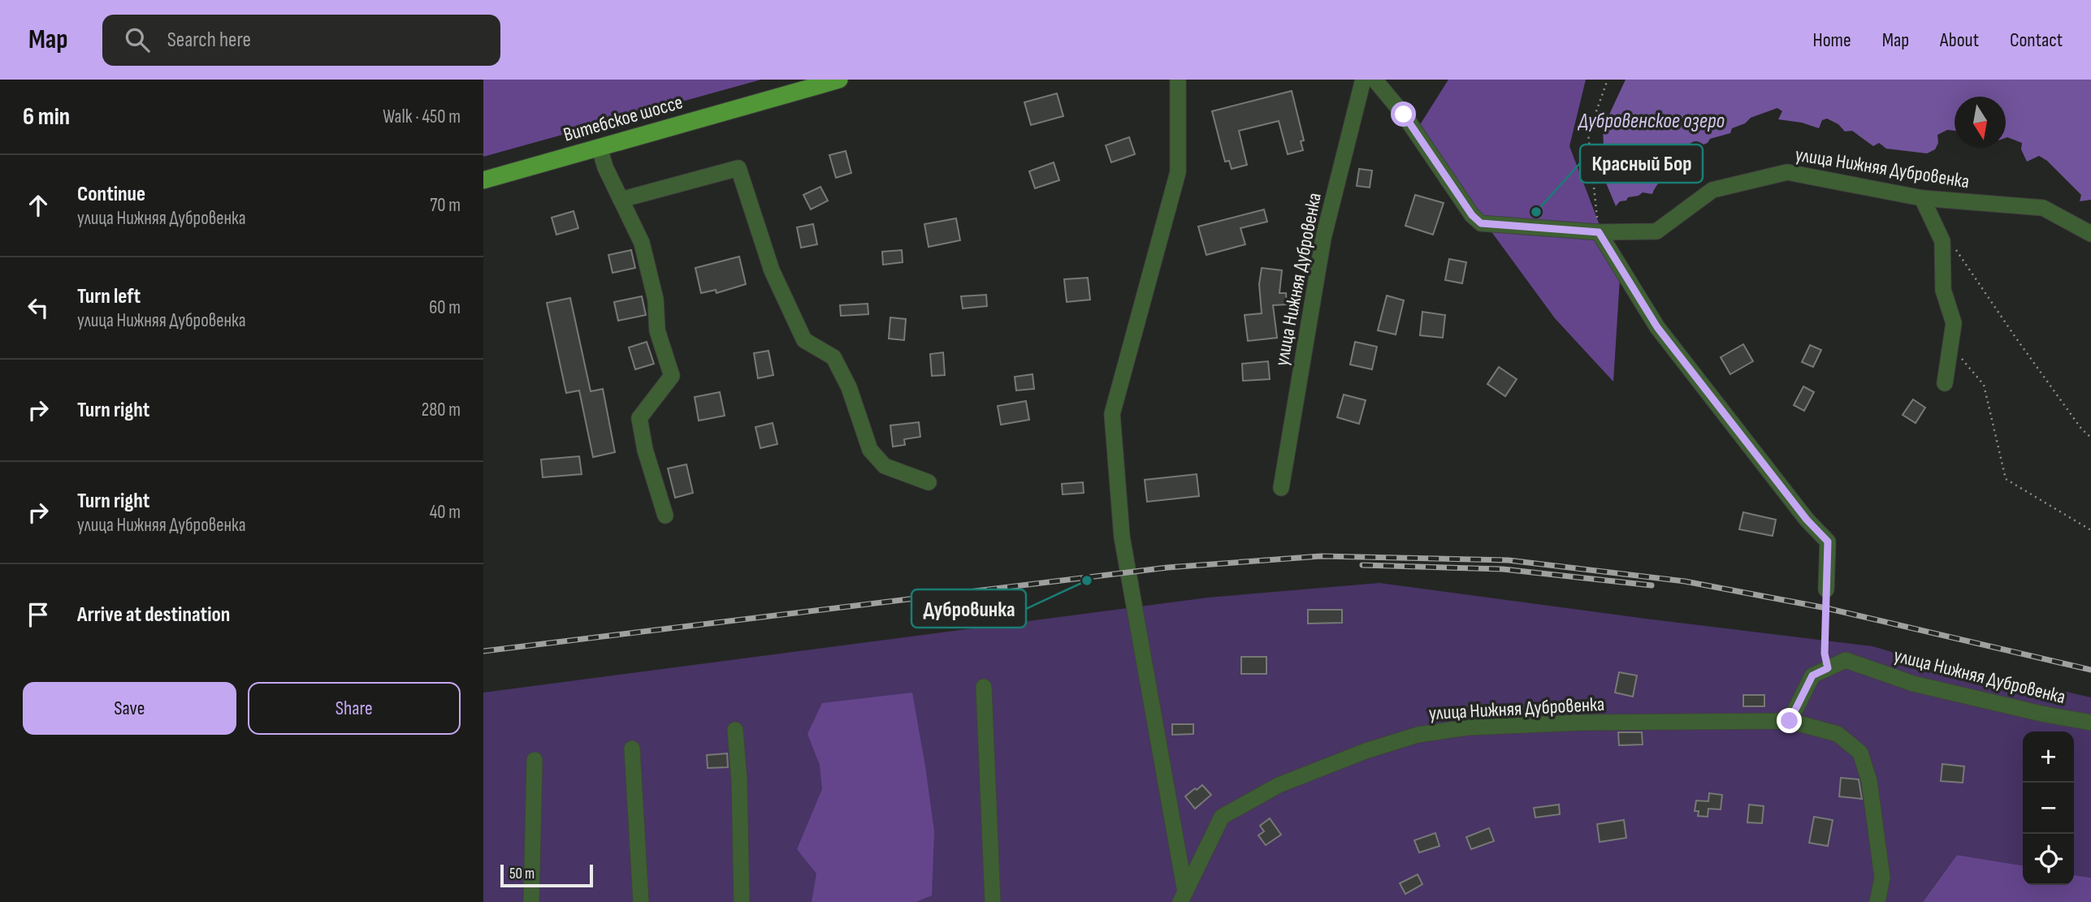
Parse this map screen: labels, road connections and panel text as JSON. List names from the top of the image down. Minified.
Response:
{"streets":{"main road":["Витебское шоссе"],"street":["улица Нижняя Дубровенка"]},"water":["Дубровенское озеро"],"places":["Красный Бор","Дубровинка"],"scale_bar":"50 m","north":"bottom","page":{"header":"Map","search":"Search here","nav":["Home","Map","About","Contact"],"heading":["6 min","Walk · 450 m"],"list":[["Continue","улица Нижняя Дубровенка","70 m"],["Turn left","улица Нижняя Дубровенка","60 m"],["Turn right","280 m"],["Turn right","улица Нижняя Дубровенка","40 m"],"Arrive at destination"],"buttons":["Save","Share"],"map_buttons":["+","−"],"scale":"50 m"}}
